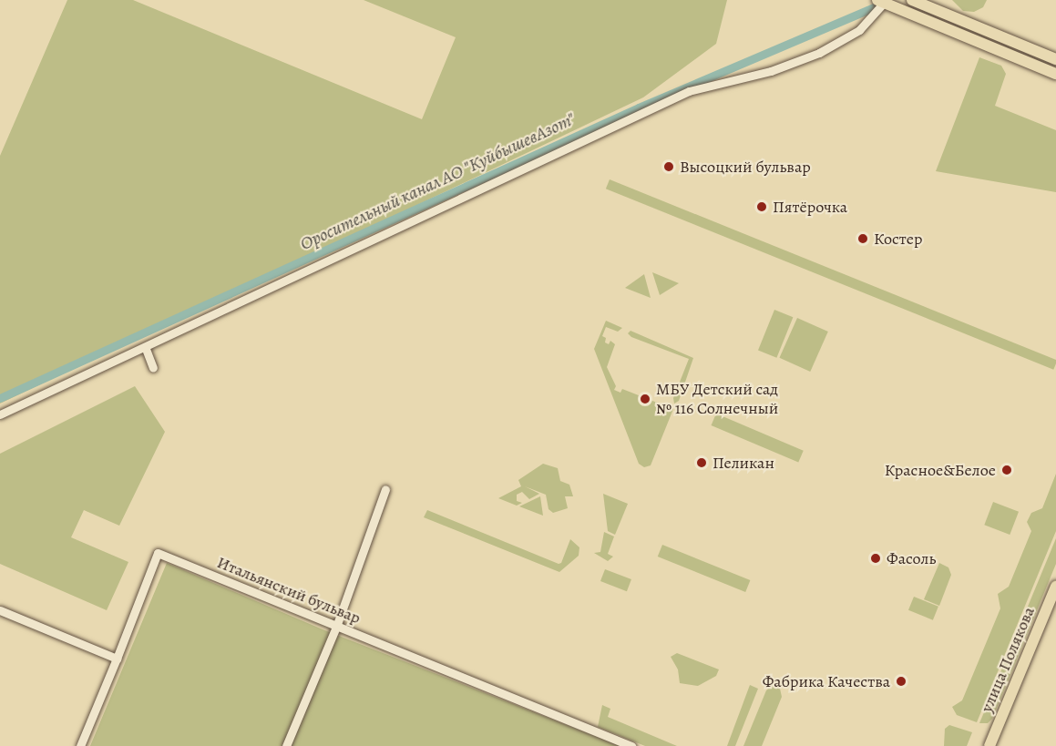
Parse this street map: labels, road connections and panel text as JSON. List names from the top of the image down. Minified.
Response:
{"streets":{"main road":["улица Полякова"],"street":["Итальянский бульвар"]},"water":["Оросительный канал АО \"КуйбышевАзот\""],"places":["Высоцкий бульвар","Пятёрочка","Костер","МБУ Детский сад № 116 Солнечный","Пеликан","Красное&Белое","Фасоль","Фабрика Качества"]}
